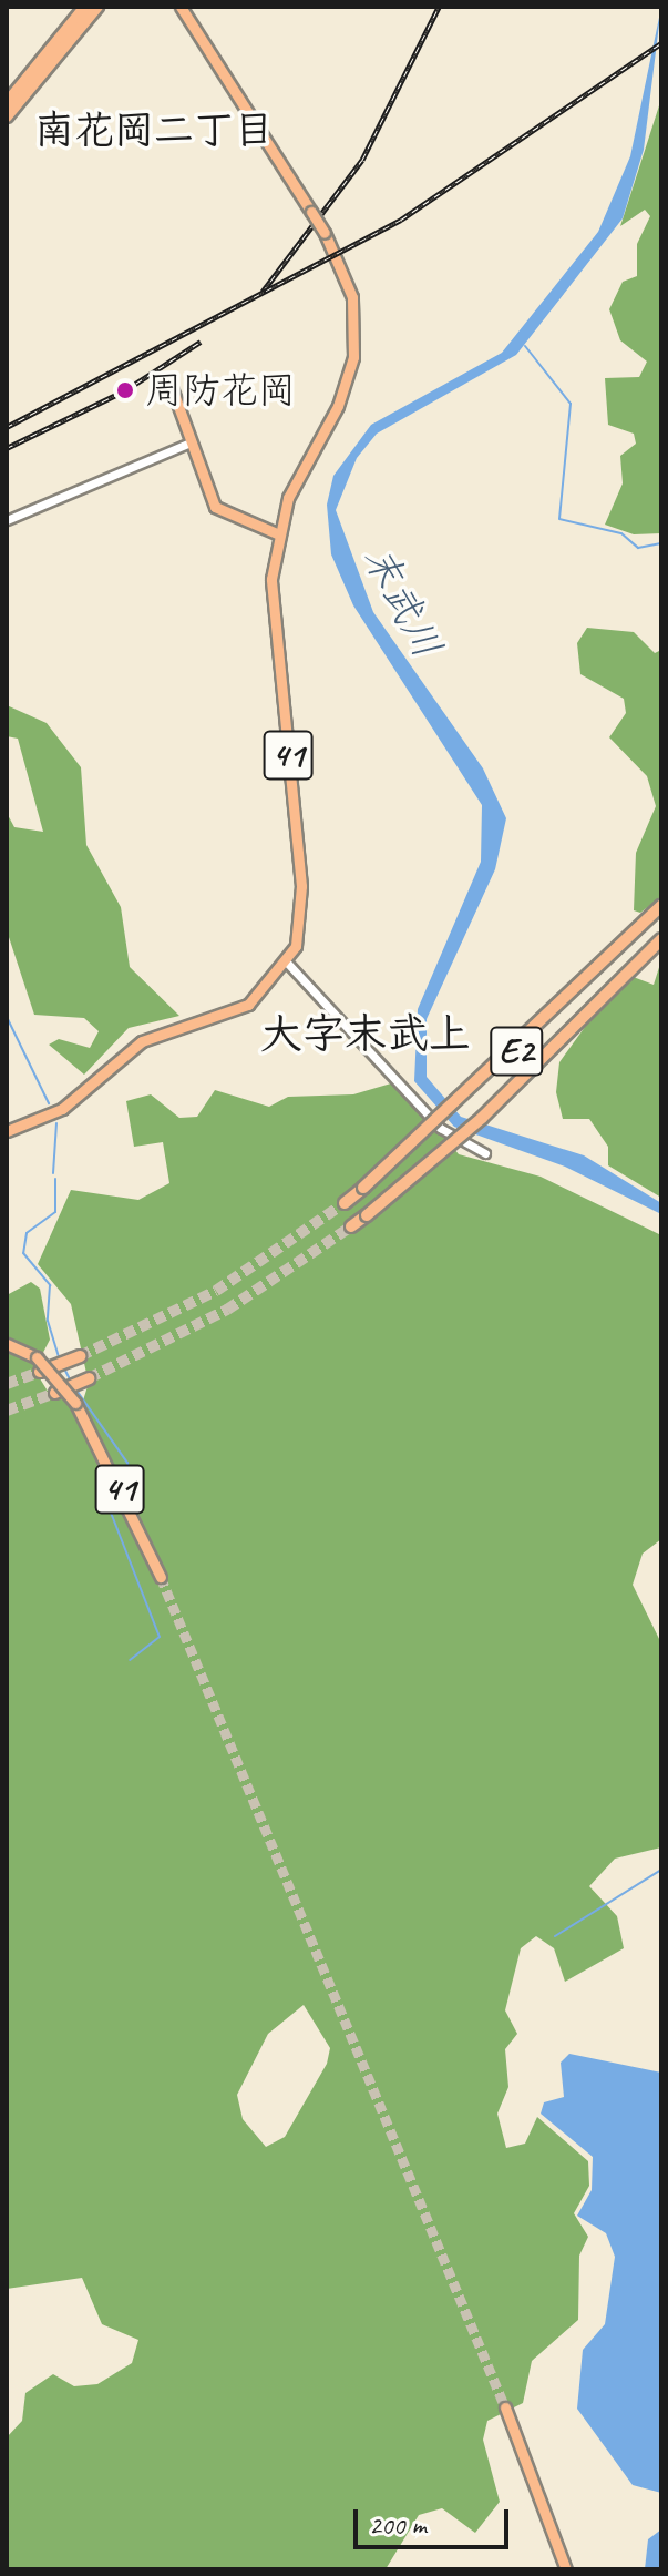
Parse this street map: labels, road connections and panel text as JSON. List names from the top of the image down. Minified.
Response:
{"streets":{"highway":["E2"],"main road":["41"]},"districts":["南花岡二丁目","大字末武上"],"water":["末武川"],"places":["周防花岡"],"scale_bar":"200 m"}
